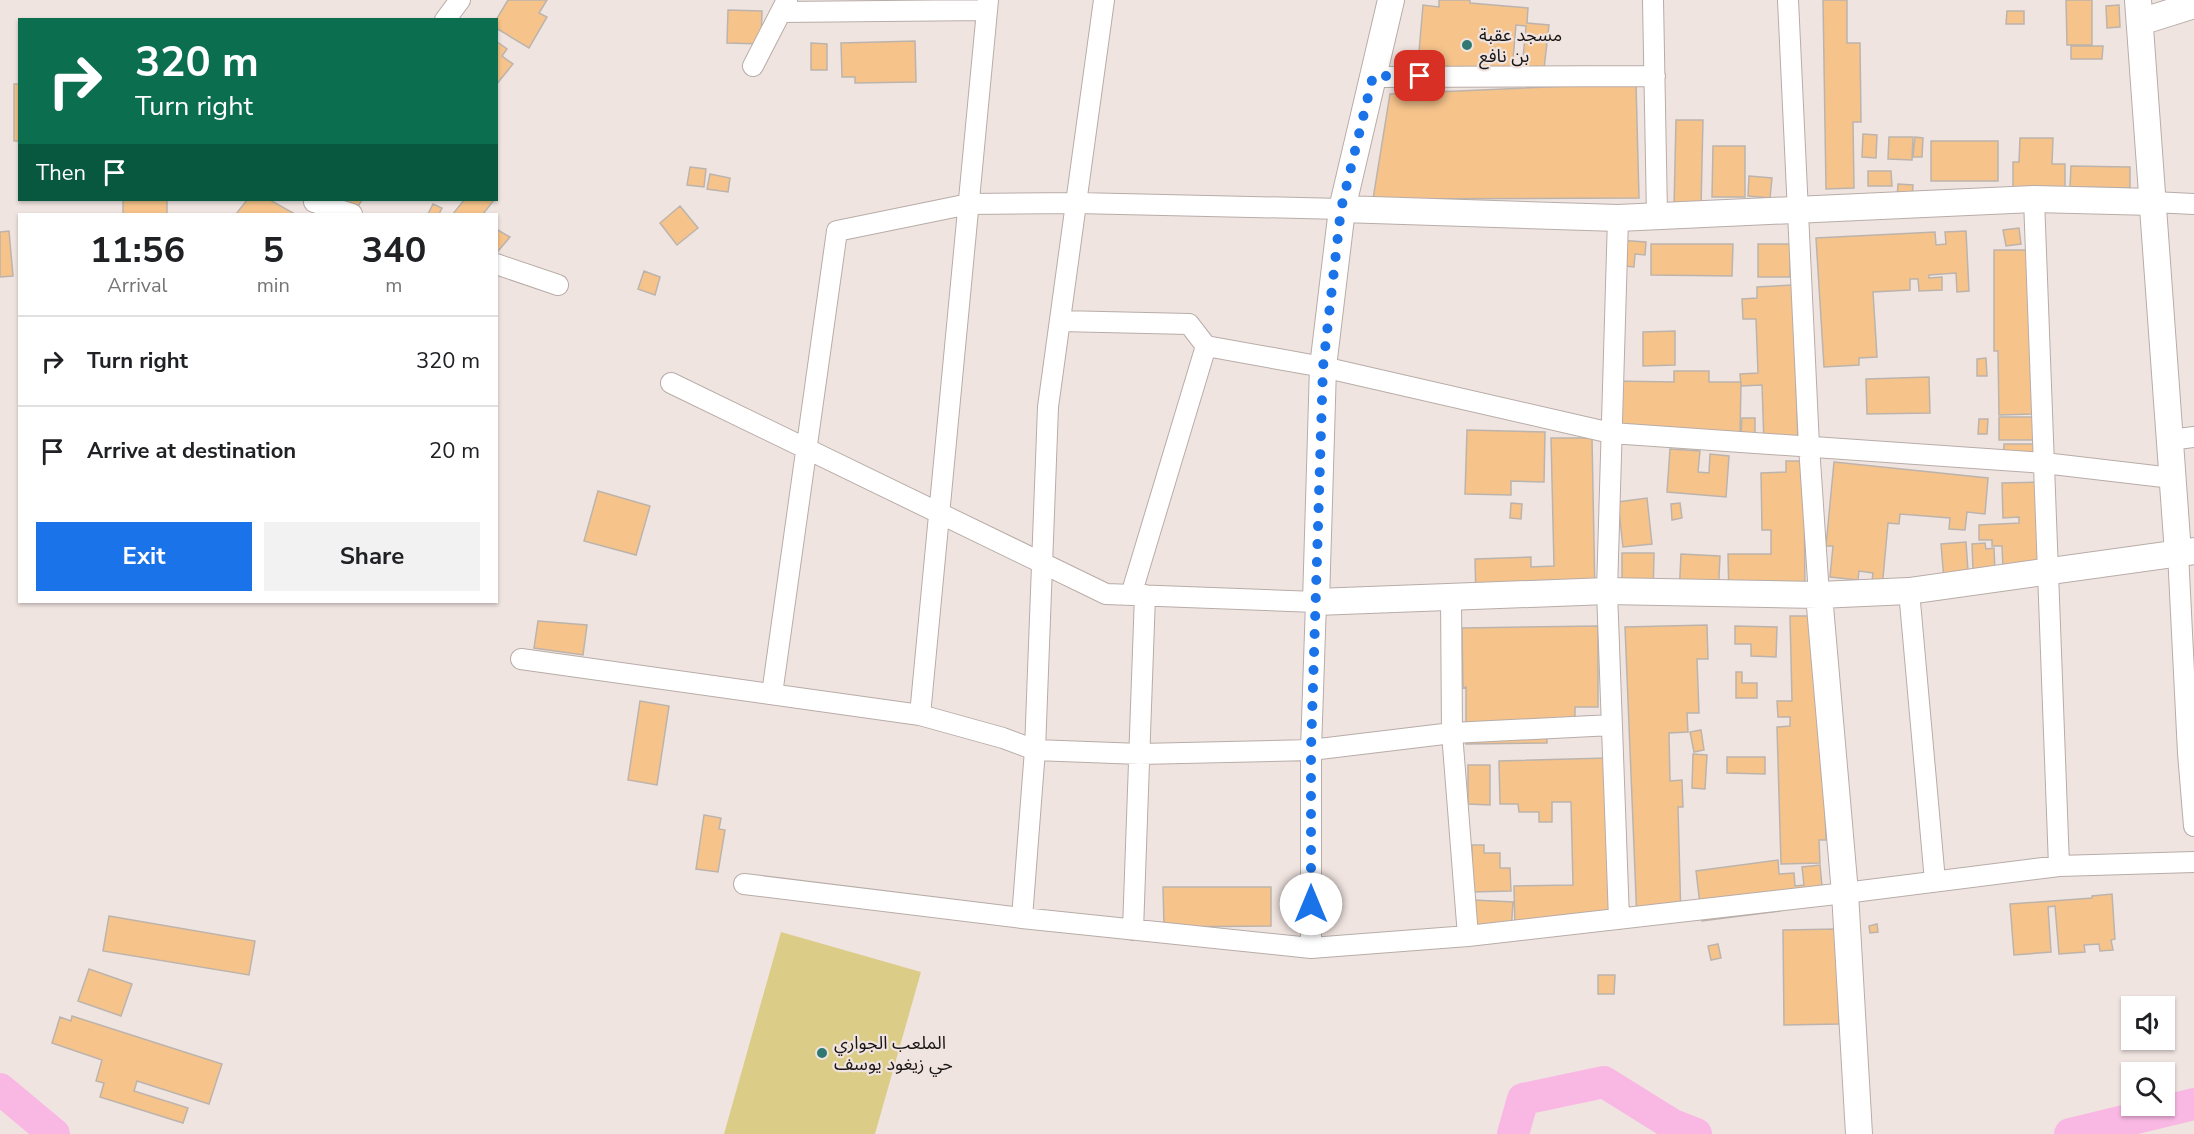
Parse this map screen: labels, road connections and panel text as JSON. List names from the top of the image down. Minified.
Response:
{"places":["مسجد عقبة بن نافع","الملعب الجواري حي زيغود يوسف"],"page":{"turn":["320 m","Turn right"],"then":"Then","eta":["11:56","Arrival","5","min","340","m"],"list":[{"name":"Turn right","value":"320 m"},{"name":"Arrive at destination","value":"20 m"}],"buttons":["Exit","Share"]}}
